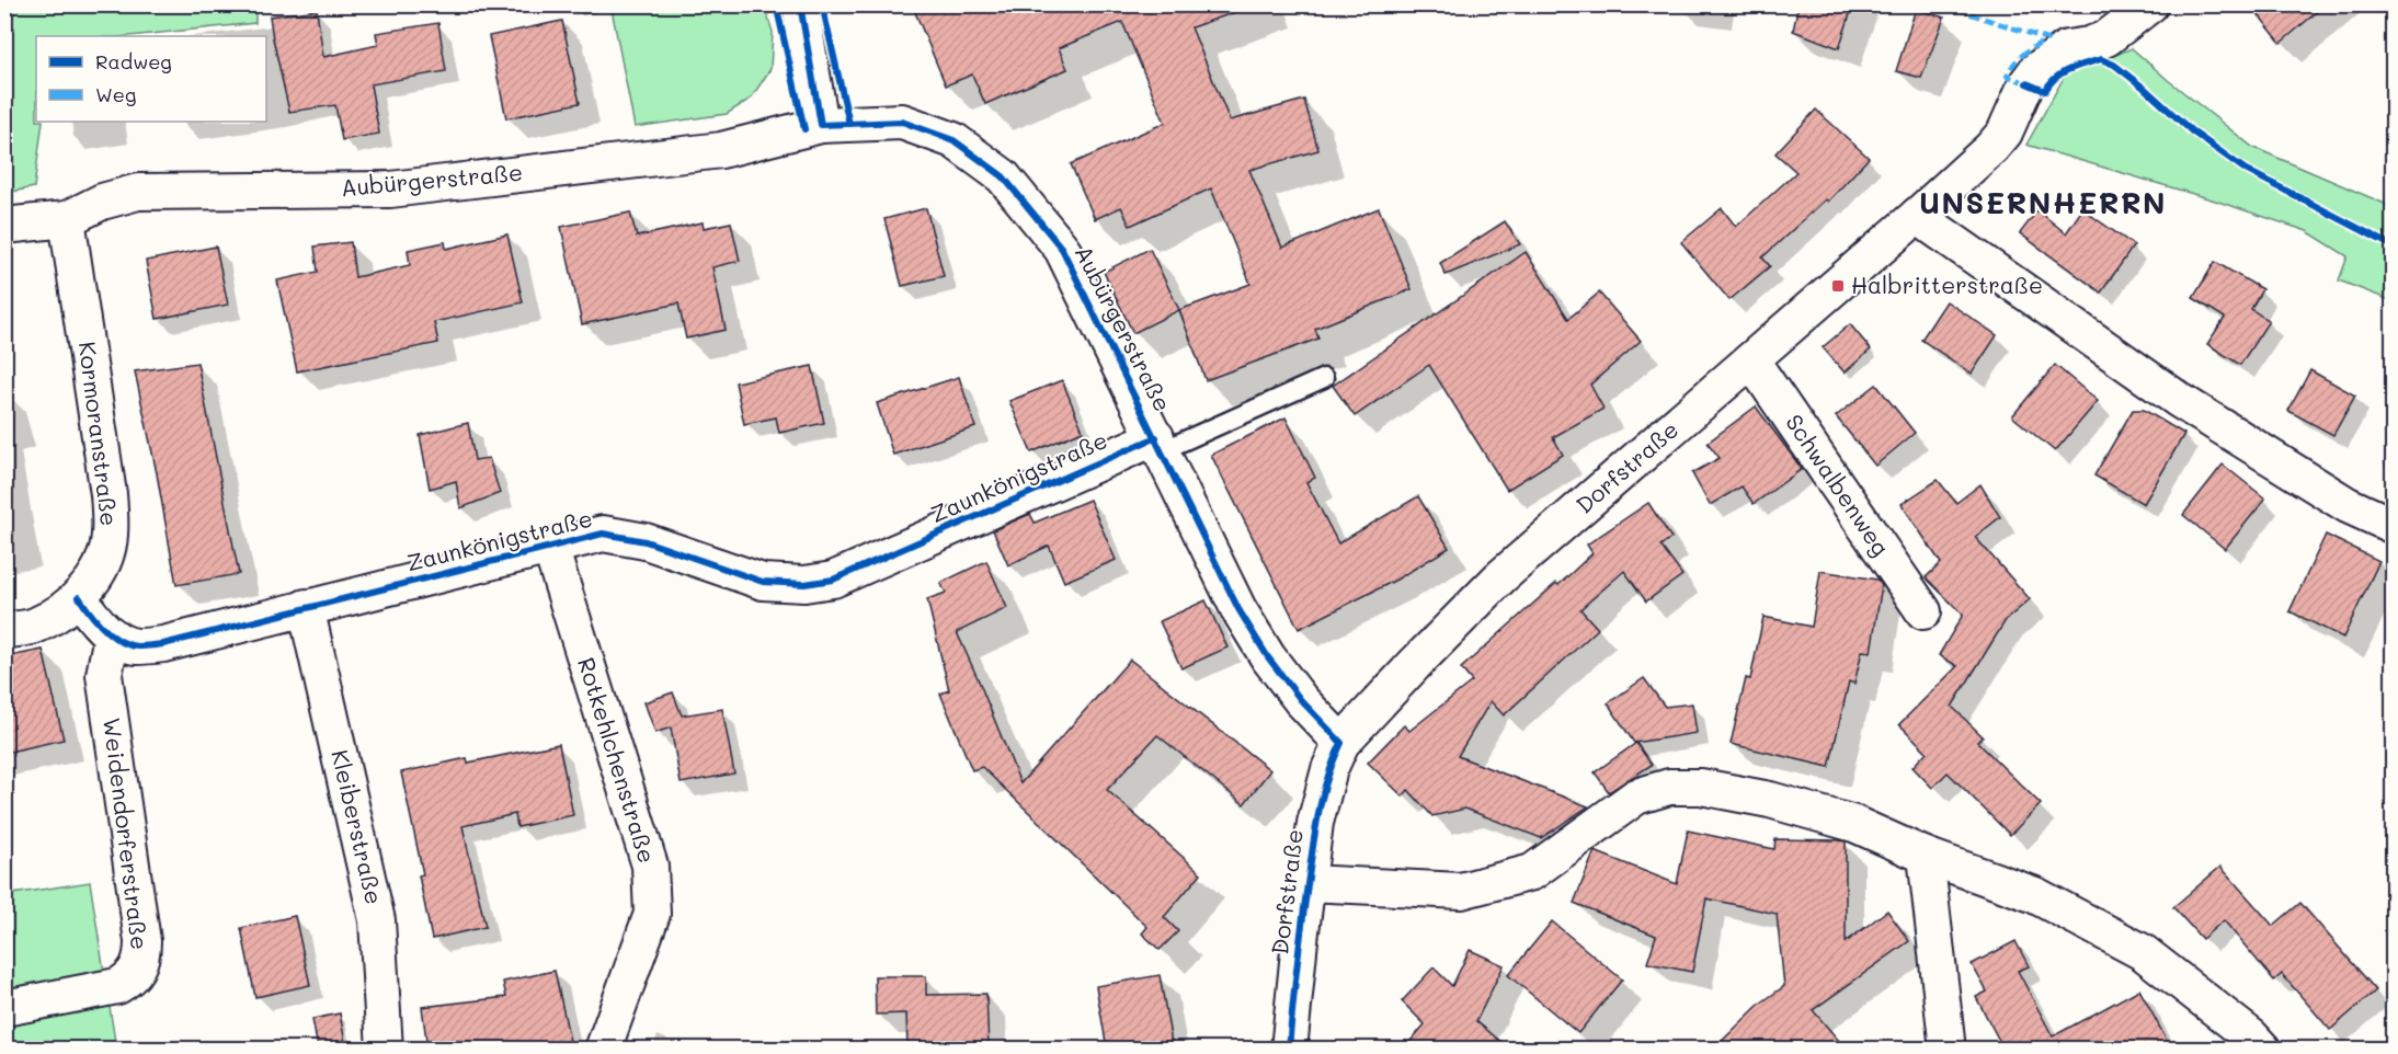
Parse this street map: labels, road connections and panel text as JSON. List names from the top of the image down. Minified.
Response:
{"streets":{"street":["Aubürgerstraße","Kormoranstraße","Dorfstraße","Zaunkönigstraße","Schwalbenweg","Rotkehlchenstraße","Kleiberstraße","Weidendorferstraße"]},"crossings":[["Aubürgerstraße","Kormoranstraße"],["Aubürgerstraße","Dorfstraße"],["Aubürgerstraße","Zaunkönigstraße"],["Kormoranstraße","Zaunkönigstraße"],["Dorfstraße","Schwalbenweg"],["Zaunkönigstraße","Rotkehlchenstraße"],["Zaunkönigstraße","Kleiberstraße"],["Zaunkönigstraße","Weidendorferstraße"]],"districts":["UNSERNHERRN"],"places":{"transit":["Halbritterstraße"]},"legend":["Radweg","Weg"]}
